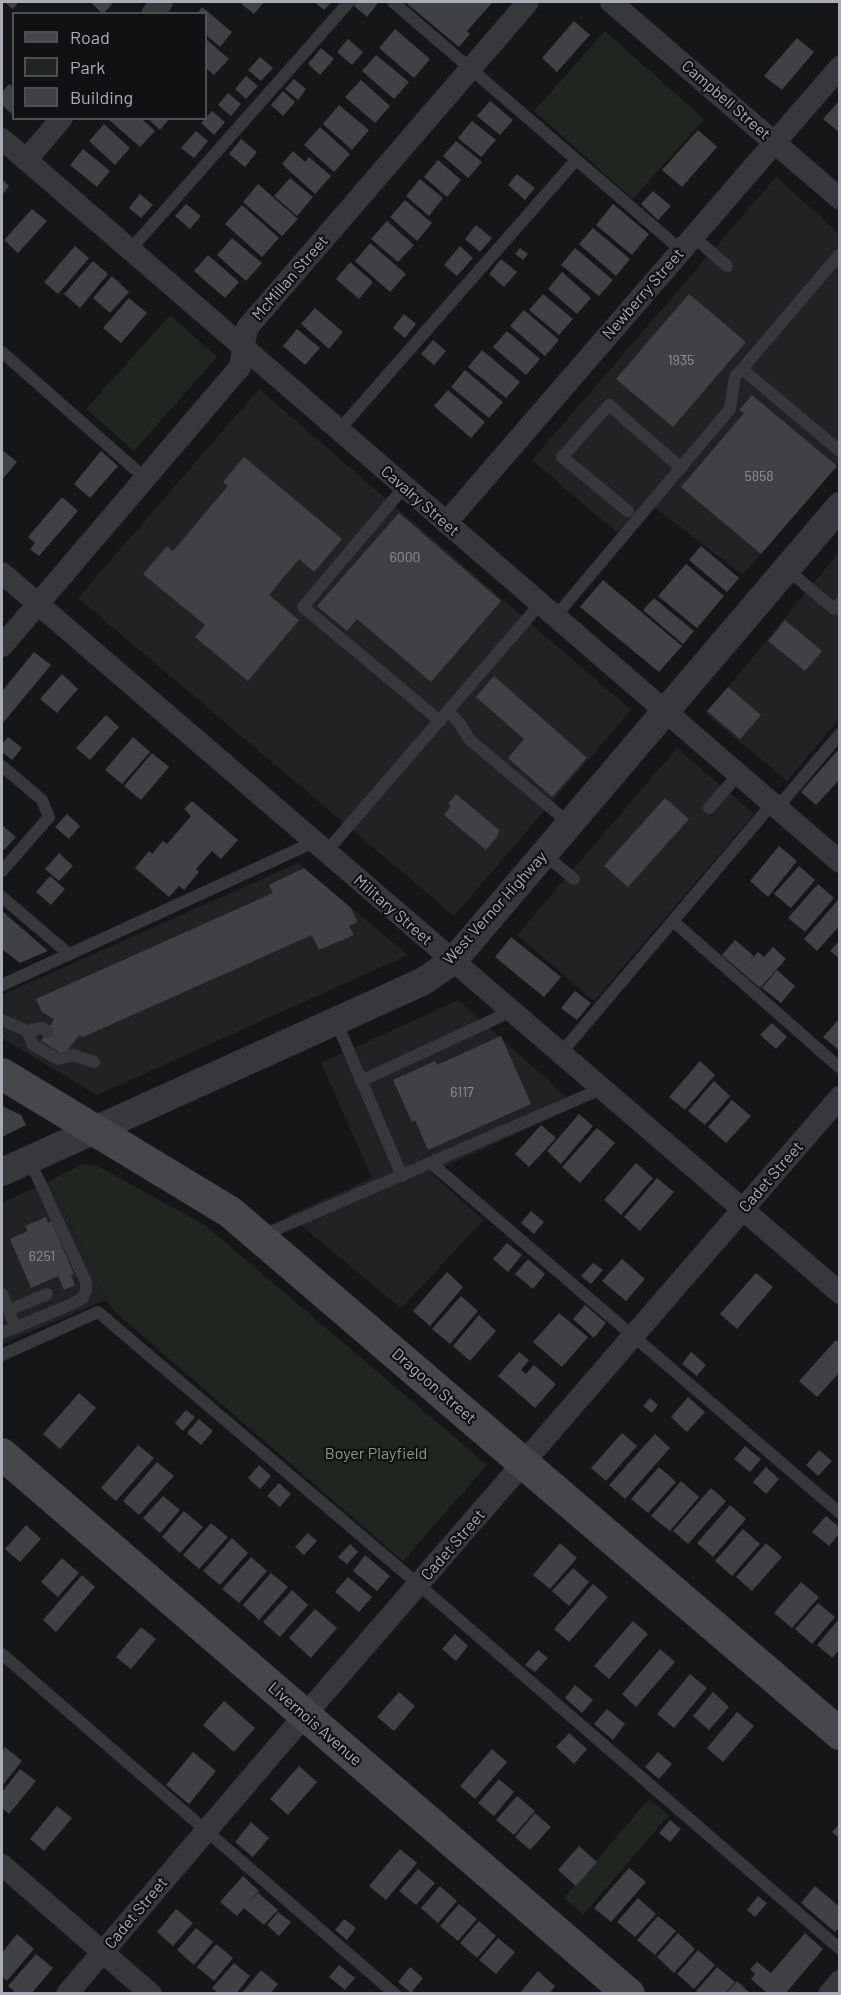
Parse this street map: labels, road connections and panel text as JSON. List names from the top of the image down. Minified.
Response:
{"streets":{"main road":["Dragoon Street","Livernois Avenue"],"street":["Campbell Street","McMillan Street","Newberry Street","Cavalry Street","West Vernor Highway","Military Street","Cadet Street"]},"crossings":[["Campbell Street","Newberry Street"],["McMillan Street","Cavalry Street"],["McMillan Street","Military Street"],["Newberry Street","Cavalry Street"],["Cavalry Street","West Vernor Highway"],["West Vernor Highway","Military Street"],["West Vernor Highway","Dragoon Street"],["Military Street","Cadet Street"],["Cadet Street","Dragoon Street"],["Cadet Street","Livernois Avenue"]],"parks":["Boyer Playfield"],"house_numbers":["1935","5858","6000","6117","6251"],"legend":["Road","Park","Building"]}
